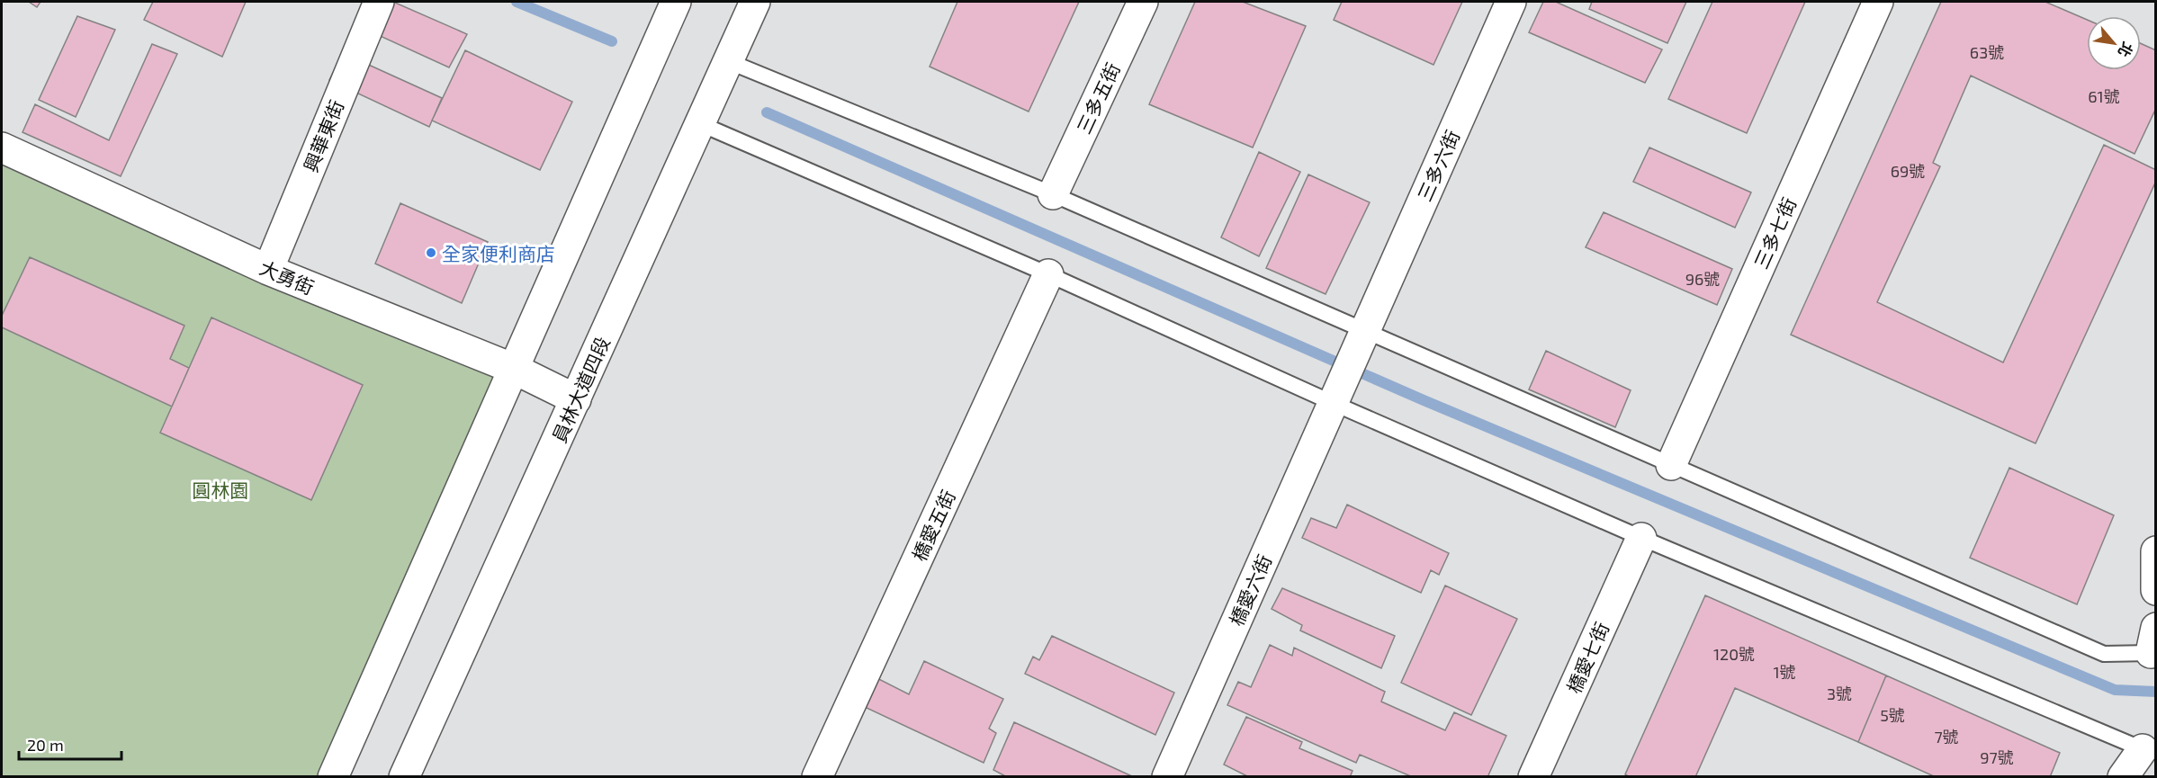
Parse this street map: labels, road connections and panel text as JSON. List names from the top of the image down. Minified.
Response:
{"streets":{"street":["三多五街","興華東街","三多六街","三多七街","大勇街","員林大道四段","橋愛五街","橋愛六街","橋愛七街"]},"crossings":[["興華東街","大勇街"],["三多六街","橋愛六街"],["大勇街","員林大道四段"]],"parks":["圓林園"],"places":["全家便利商店"],"house_numbers":["63號","61號","69號","96號","120號","1號","3號","5號","7號","97號"],"scale_bar":"20 m","north":"bottom right"}
